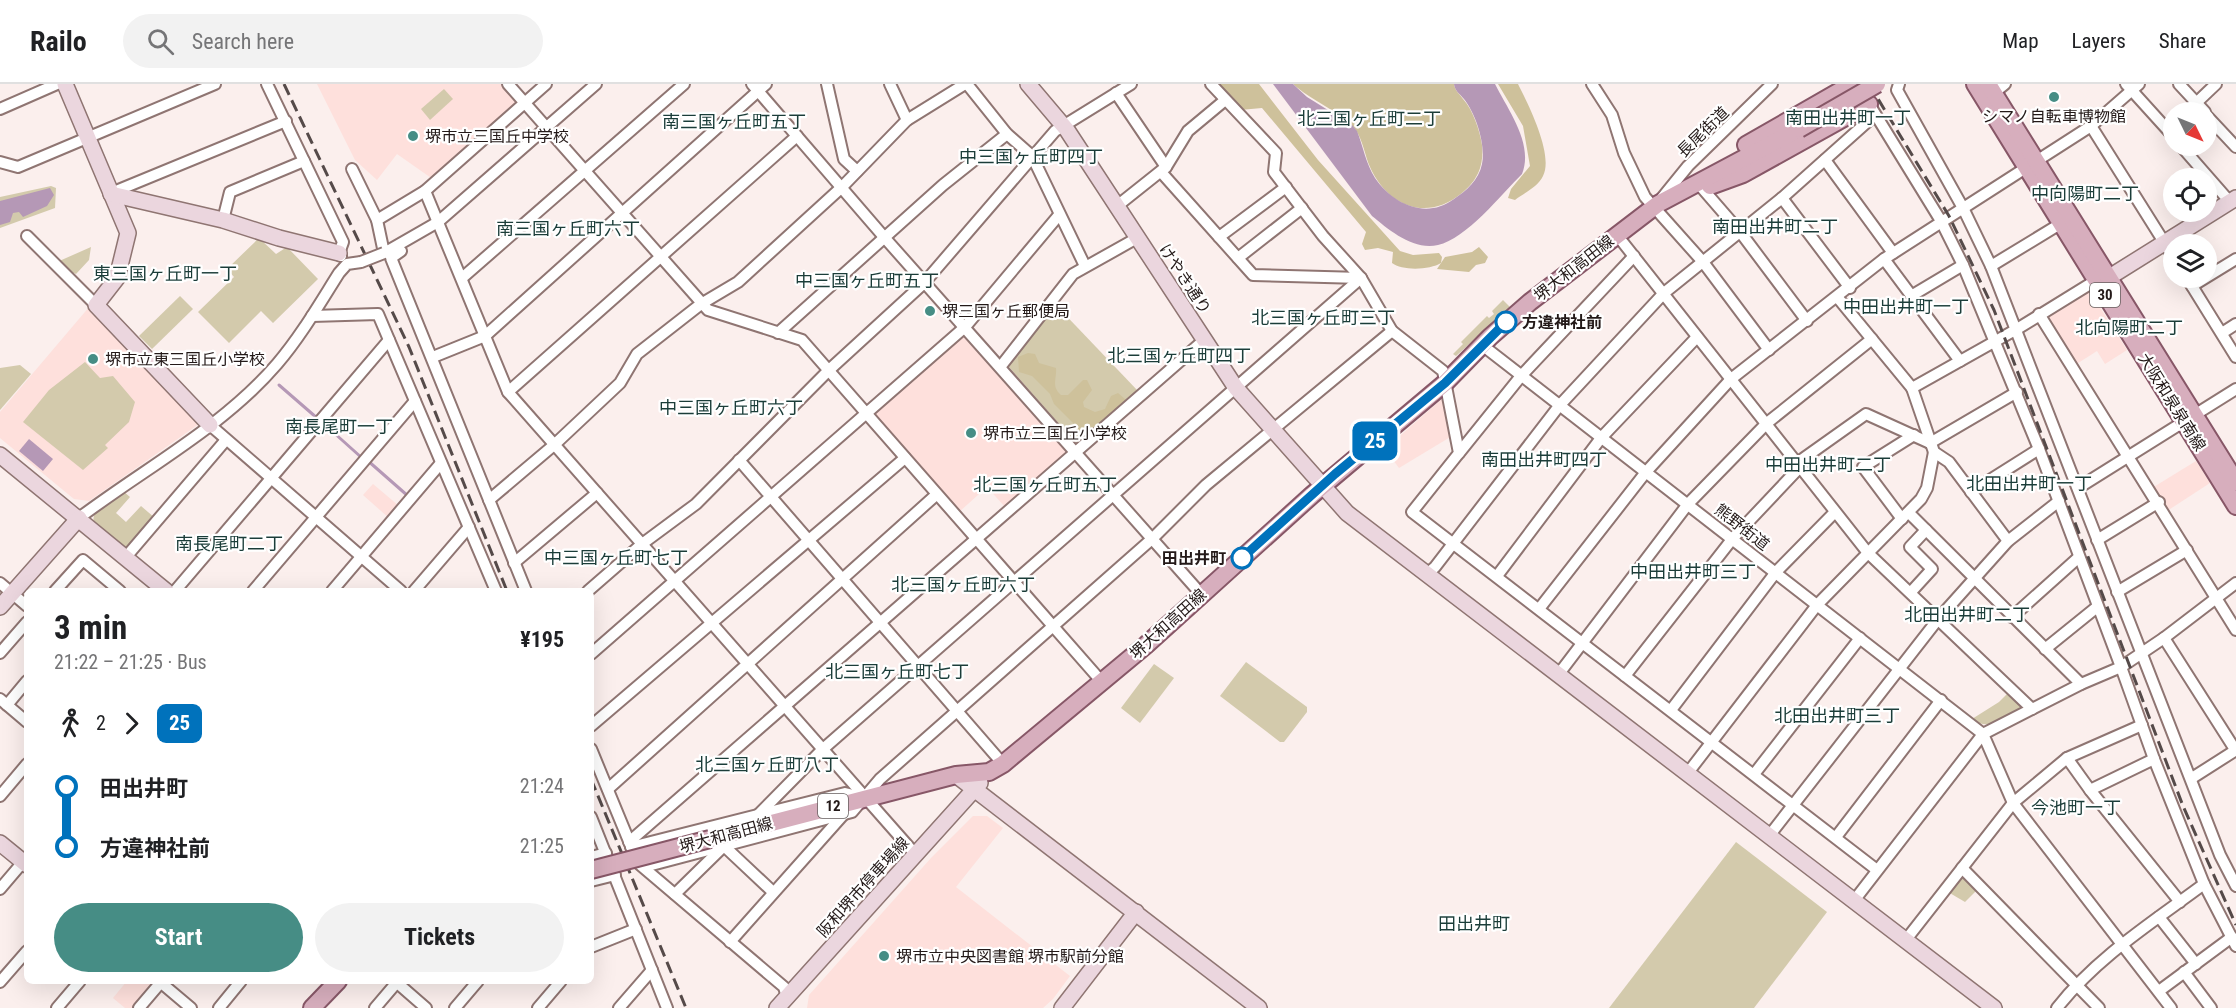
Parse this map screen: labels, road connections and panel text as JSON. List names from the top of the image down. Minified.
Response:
{"streets":{"main road":["堺大和高田線","30","大阪和泉泉南線","12"],"street":["長尾街道","けやき通り","熊野街道","阪和堺市停車場線"]},"crossings":[["長尾街道","堺大和高田線"],["堺大和高田線","けやき通り"],["堺大和高田線","熊野街道"],["堺大和高田線","阪和堺市停車場線"]],"districts":["南田出井町一丁","北三国ヶ丘町二丁","南三国ヶ丘町五丁","中三国ヶ丘町四丁","中向陽町二丁","南田出井町二丁","南三国ヶ丘町六丁","東三国ヶ丘町一丁","中三国ヶ丘町五丁","中田出井町一丁","北三国ヶ丘町三丁","北向陽町二丁","北三国ヶ丘町四丁","中三国ヶ丘町六丁","南長尾町一丁","南田出井町四丁","中田出井町二丁","北田出井町一丁","北三国ヶ丘町五丁","南長尾町二丁","中三国ヶ丘町七丁","中田出井町三丁","北三国ヶ丘町六丁","北田出井町二丁","北三国ヶ丘町七丁","北田出井町三丁","北三国ヶ丘町八丁","今池町一丁","田出井町"],"places":["シマノ自転車博物館","堺市立三国丘中学校","堺三国ヶ丘郵便局","方違神社前","堺市立東三国丘小学校","堺市立三国丘小学校","田出井町","堺市立中央図書館 堺市駅前分館"],"lines":["bus line 25"],"north":"bottom right","page":{"header":"Railo","search":"Search here","nav":["Map","Layers","Share"],"on_map":"25","heading":["3 min","21:22 – 21:25 · Bus","¥195"],"legs":["2","25"],"list":[{"name":"田出井町","value":"21:24"},{"name":"方違神社前","value":"21:25"}],"buttons":["Start","Tickets"]}}
